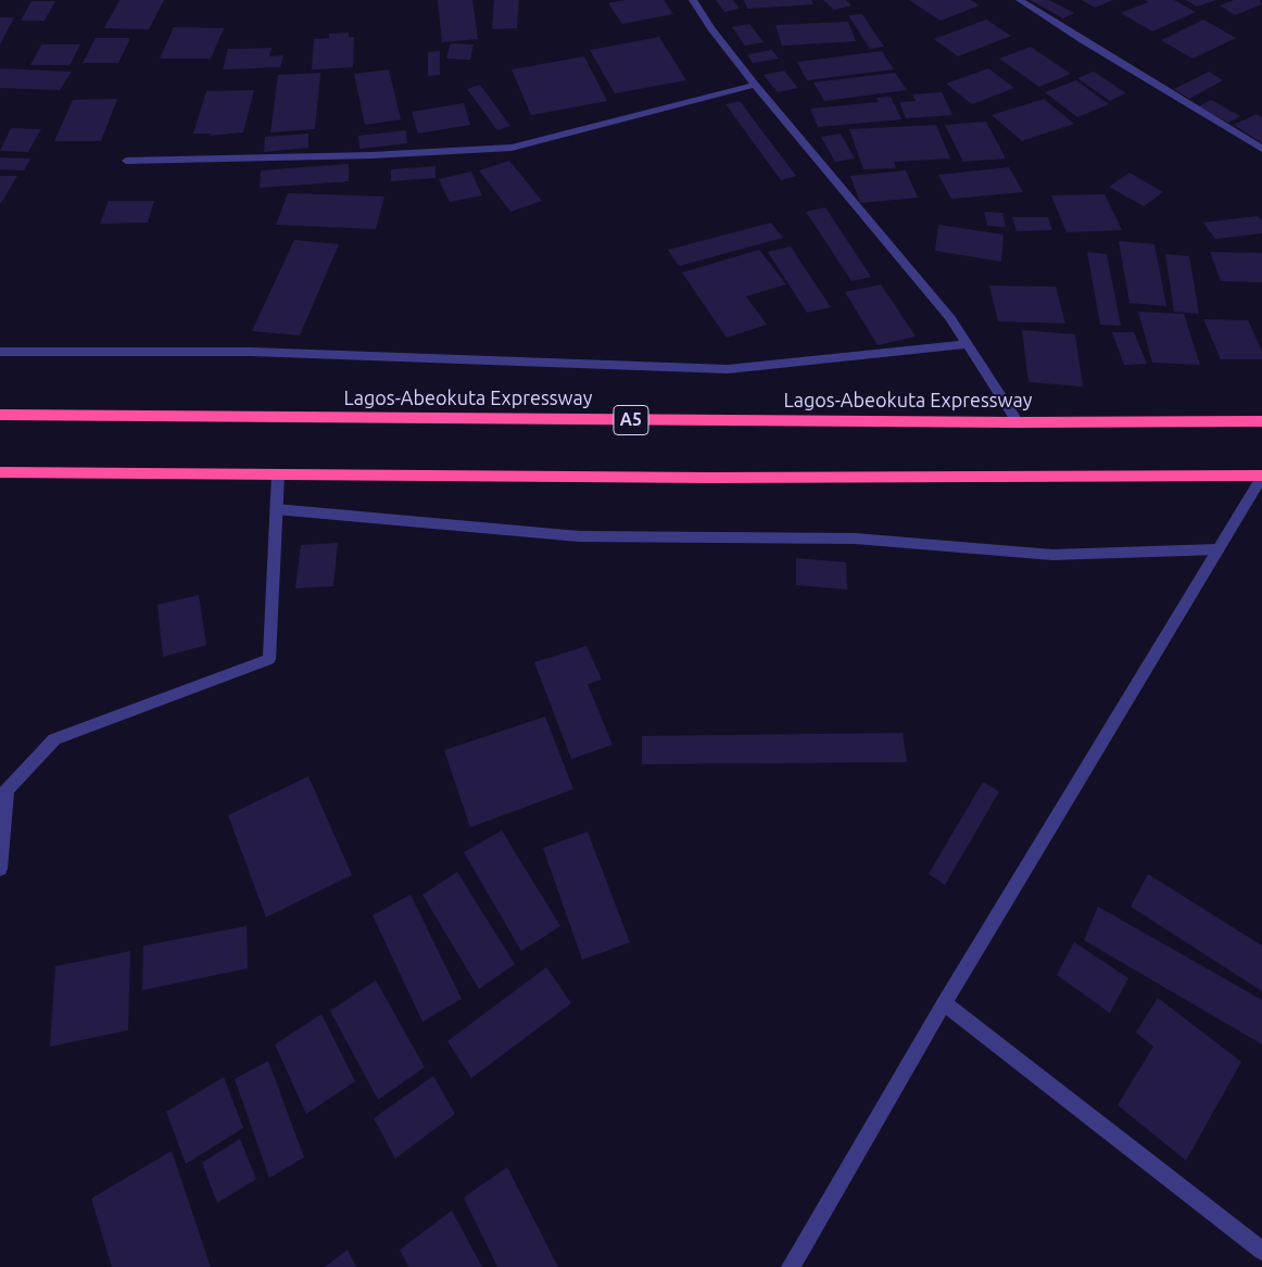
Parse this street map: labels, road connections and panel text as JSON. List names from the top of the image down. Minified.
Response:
{"streets":{"highway":["Lagos-Abeokuta Expressway","A5"]}}
